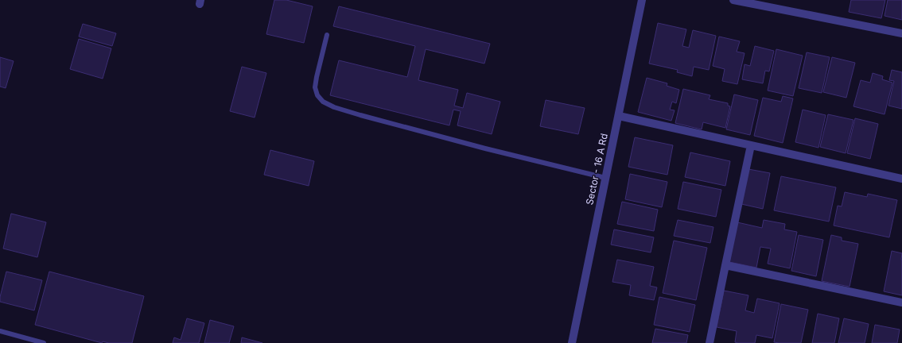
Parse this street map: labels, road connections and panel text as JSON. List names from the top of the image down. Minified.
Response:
{"streets":{"street":["Sector - 16 A Rd"]}}
